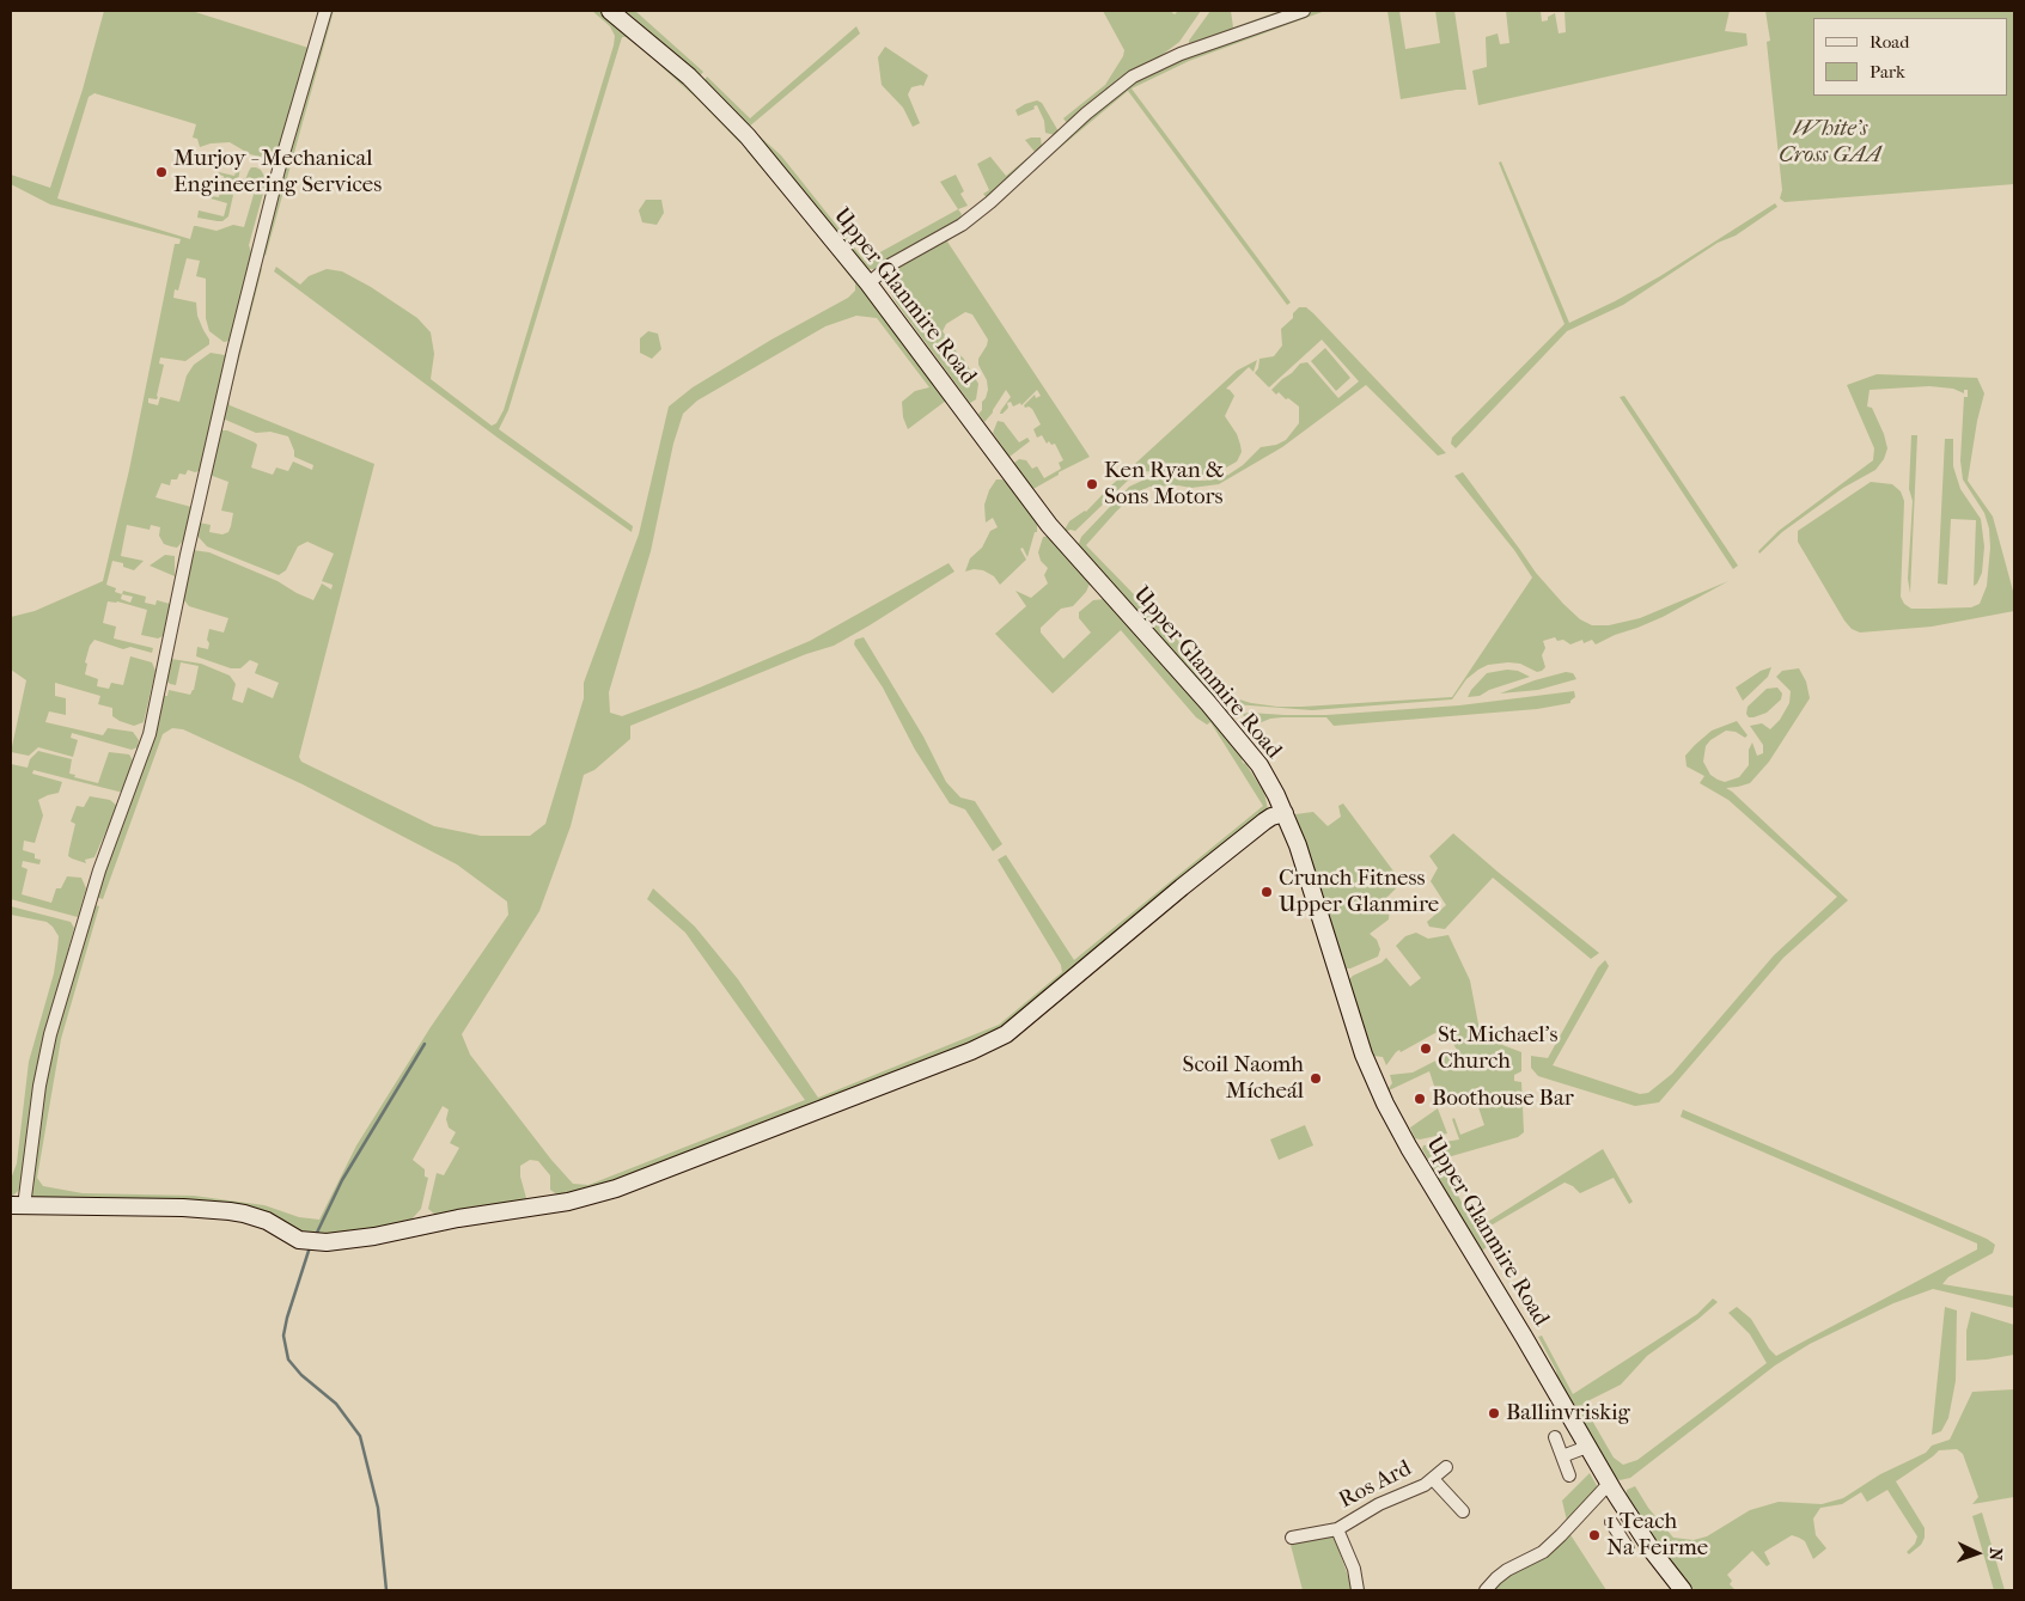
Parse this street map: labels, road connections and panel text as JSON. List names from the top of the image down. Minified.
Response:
{"streets":{"main road":["Upper Glanmire Road"],"street":["Ros Ard"]},"parks":["White's Cross GAA"],"places":["Murjoy - Mechanical Engineering Services","Ken Ryan & Sons Motors","Crunch Fitness Upper Glanmire","St. Michael's Church","Scoil Naomh Mícheál","Boothouse Bar","Ballinvriskig","1 Teach Na Feirme"],"legend":["Road","Park"],"north":"right"}
